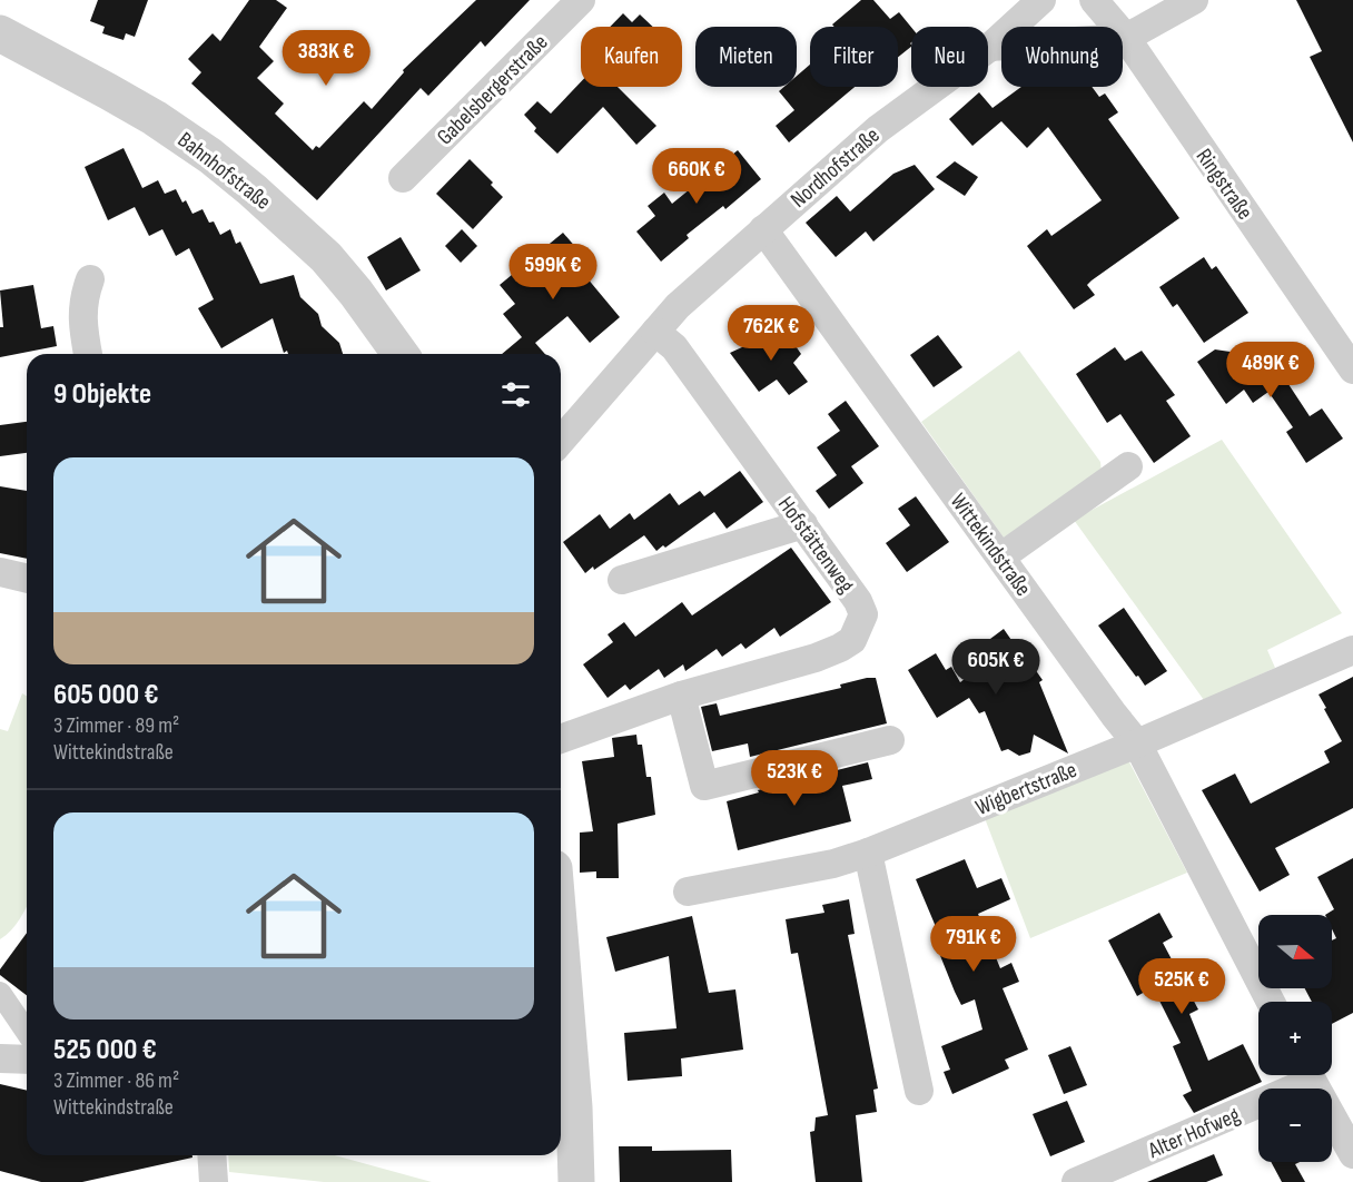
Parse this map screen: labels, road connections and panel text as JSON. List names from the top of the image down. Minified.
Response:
{"streets":{"street":["Gabelsbergerstraße","Nordhofstraße","Bahnhofstraße","Ringstraße","Hofstättenweg","Wittekindstraße","Wigbertstraße","Alter Hofweg"]},"crossings":[["Nordhofstraße","Hofstättenweg"],["Nordhofstraße","Wittekindstraße"],["Wittekindstraße","Wigbertstraße"]],"north":"right","page":{"chip":["Kaufen","Mieten","Filter","Neu","Wohnung"],"price":["383K €","660K €","599K €","762K €","489K €","605K €","523K €","791K €","525K €"],"heading":"9 Objekte","list":[{"name":"605 000 €","note":"3 Zimmer · 89 m² · Wittekindstraße"},{"name":"525 000 €","note":"3 Zimmer · 86 m² · Wittekindstraße"}],"map_buttons":["+","−"]}}
